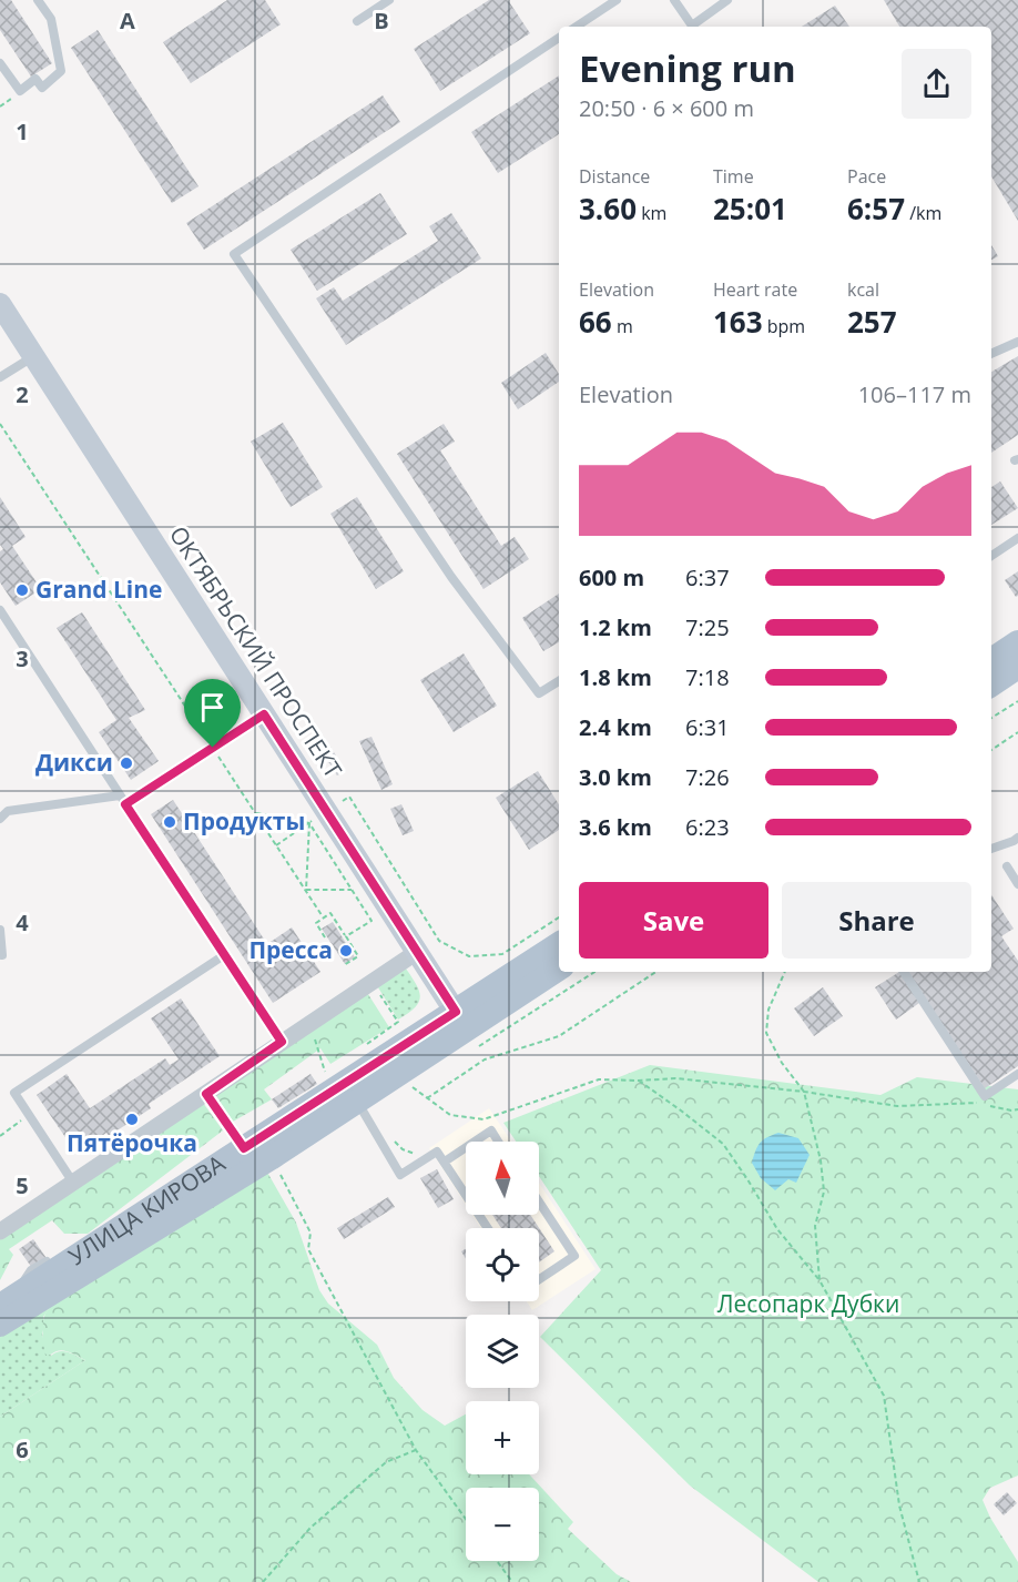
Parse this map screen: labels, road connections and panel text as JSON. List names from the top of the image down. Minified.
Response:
{"streets":{"main road":["ОКТЯБРЬСКИЙ ПРОСПЕКТ","УЛИЦА КИРОВА"]},"crossings":[["ОКТЯБРЬСКИЙ ПРОСПЕКТ","УЛИЦА КИРОВА"]],"parks":["Лесопарк Дубки"],"places":["Grand Line","Дикси","Продукты","Пресса","Пятёрочка"],"north":"top","page":{"heading":["Evening run","20:50 · 6 × 600 m"],"stats":[["Distance","3.60 km"],["Time","25:01"],["Pace","6:57 /km"],["Elevation","66 m"],["Heart rate","163 bpm"],["kcal","257"]],"chart":["Elevation","106–117 m"],"list":[{"name":"600 m","note":"6:37"},{"name":"1.2 km","note":"7:25"},{"name":"1.8 km","note":"7:18"},{"name":"2.4 km","note":"6:31"},{"name":"3.0 km","note":"7:26"},{"name":"3.6 km","note":"6:23"}],"buttons":["Save","Share"],"map_buttons":["+","−"]},"grid":{"columns":["A","B"],"rows":["1","2","3","4","5","6"]}}
